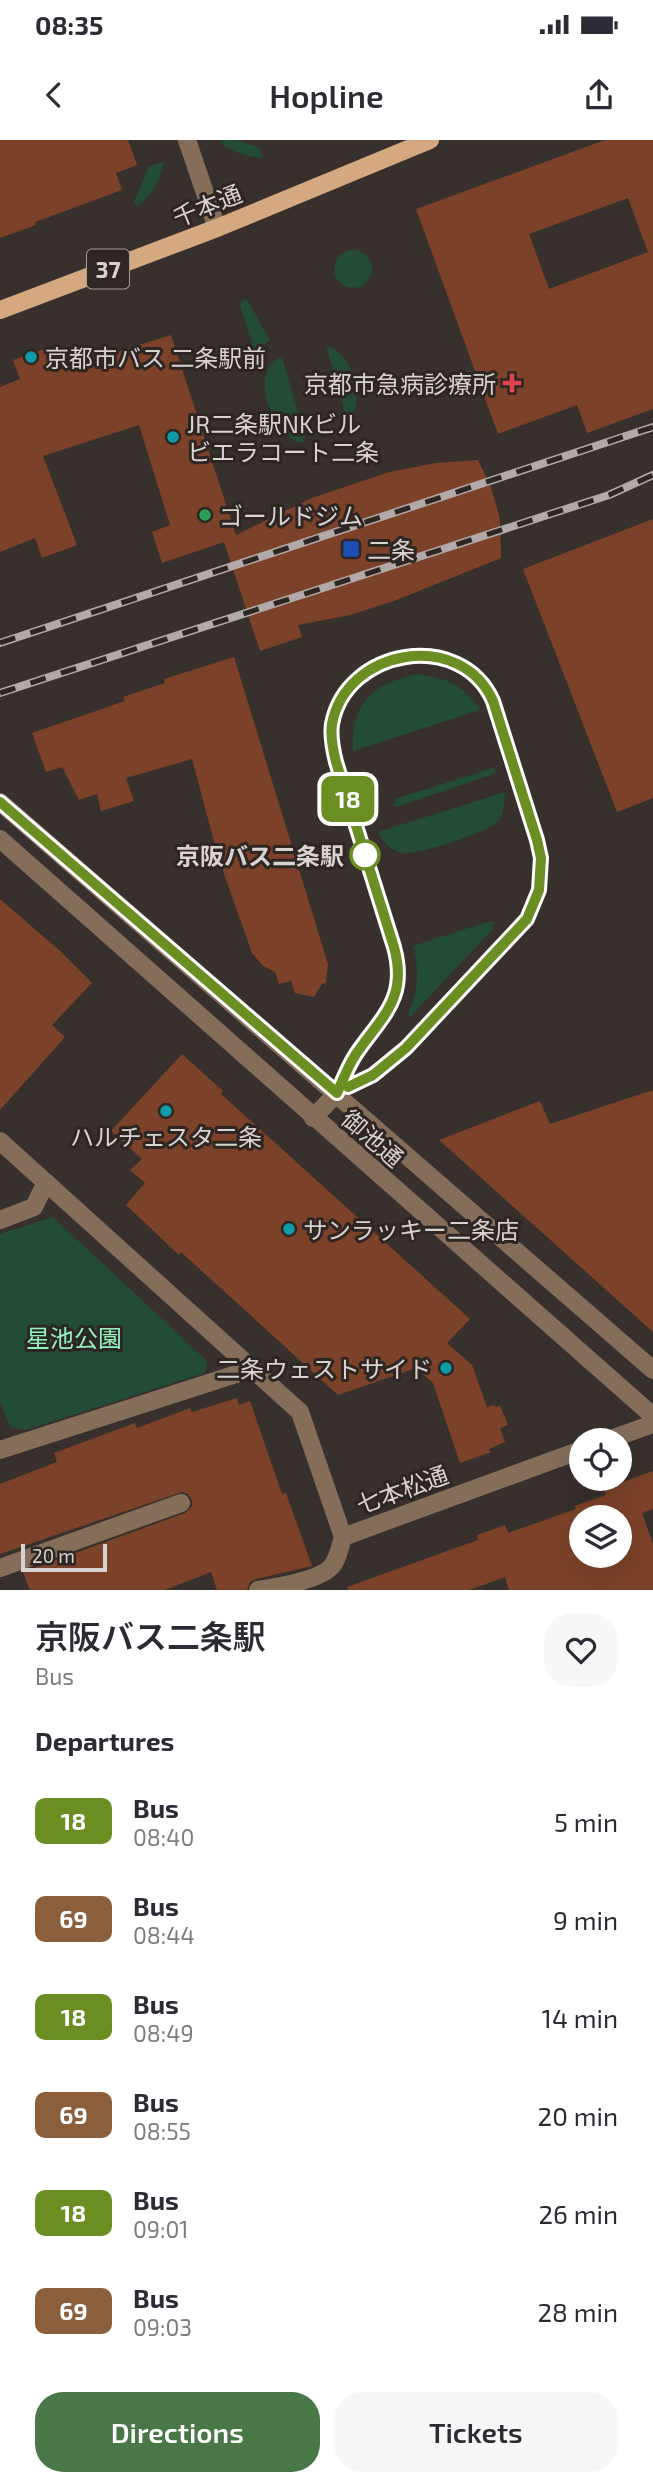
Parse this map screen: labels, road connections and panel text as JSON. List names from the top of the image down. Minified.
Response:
{"streets":{"main road":["千本通","37"],"street":["御池通","七本松通"]},"parks":["星池公園"],"places":{"other":["京都市バス 二条駅前","JR二条駅NKビル ビエラコート二条","ゴールドジム","京阪バス二条駅","ハルチェスタ二条","サンラッキー二条店","二条ウェストサイド"],"health":["京都市急病診療所"],"transit":["二条"]},"lines":["bus line 18"],"scale_bar":"20 m","page":{"status":"08:35","header":"Hopline","on_map":"18","scale":"20 m","heading":[["京阪バス二条駅","Bus"],"Departures"],"list":[{"mark":"18","name":"Bus","note":"08:40","value":"5 min"},{"mark":"69","name":"Bus","note":"08:44","value":"9 min"},{"mark":"18","name":"Bus","note":"08:49","value":"14 min"},{"mark":"69","name":"Bus","note":"08:55","value":"20 min"},{"mark":"18","name":"Bus","note":"09:01","value":"26 min"},{"mark":"69","name":"Bus","note":"09:03","value":"28 min"}],"buttons":["Directions","Tickets"]}}
